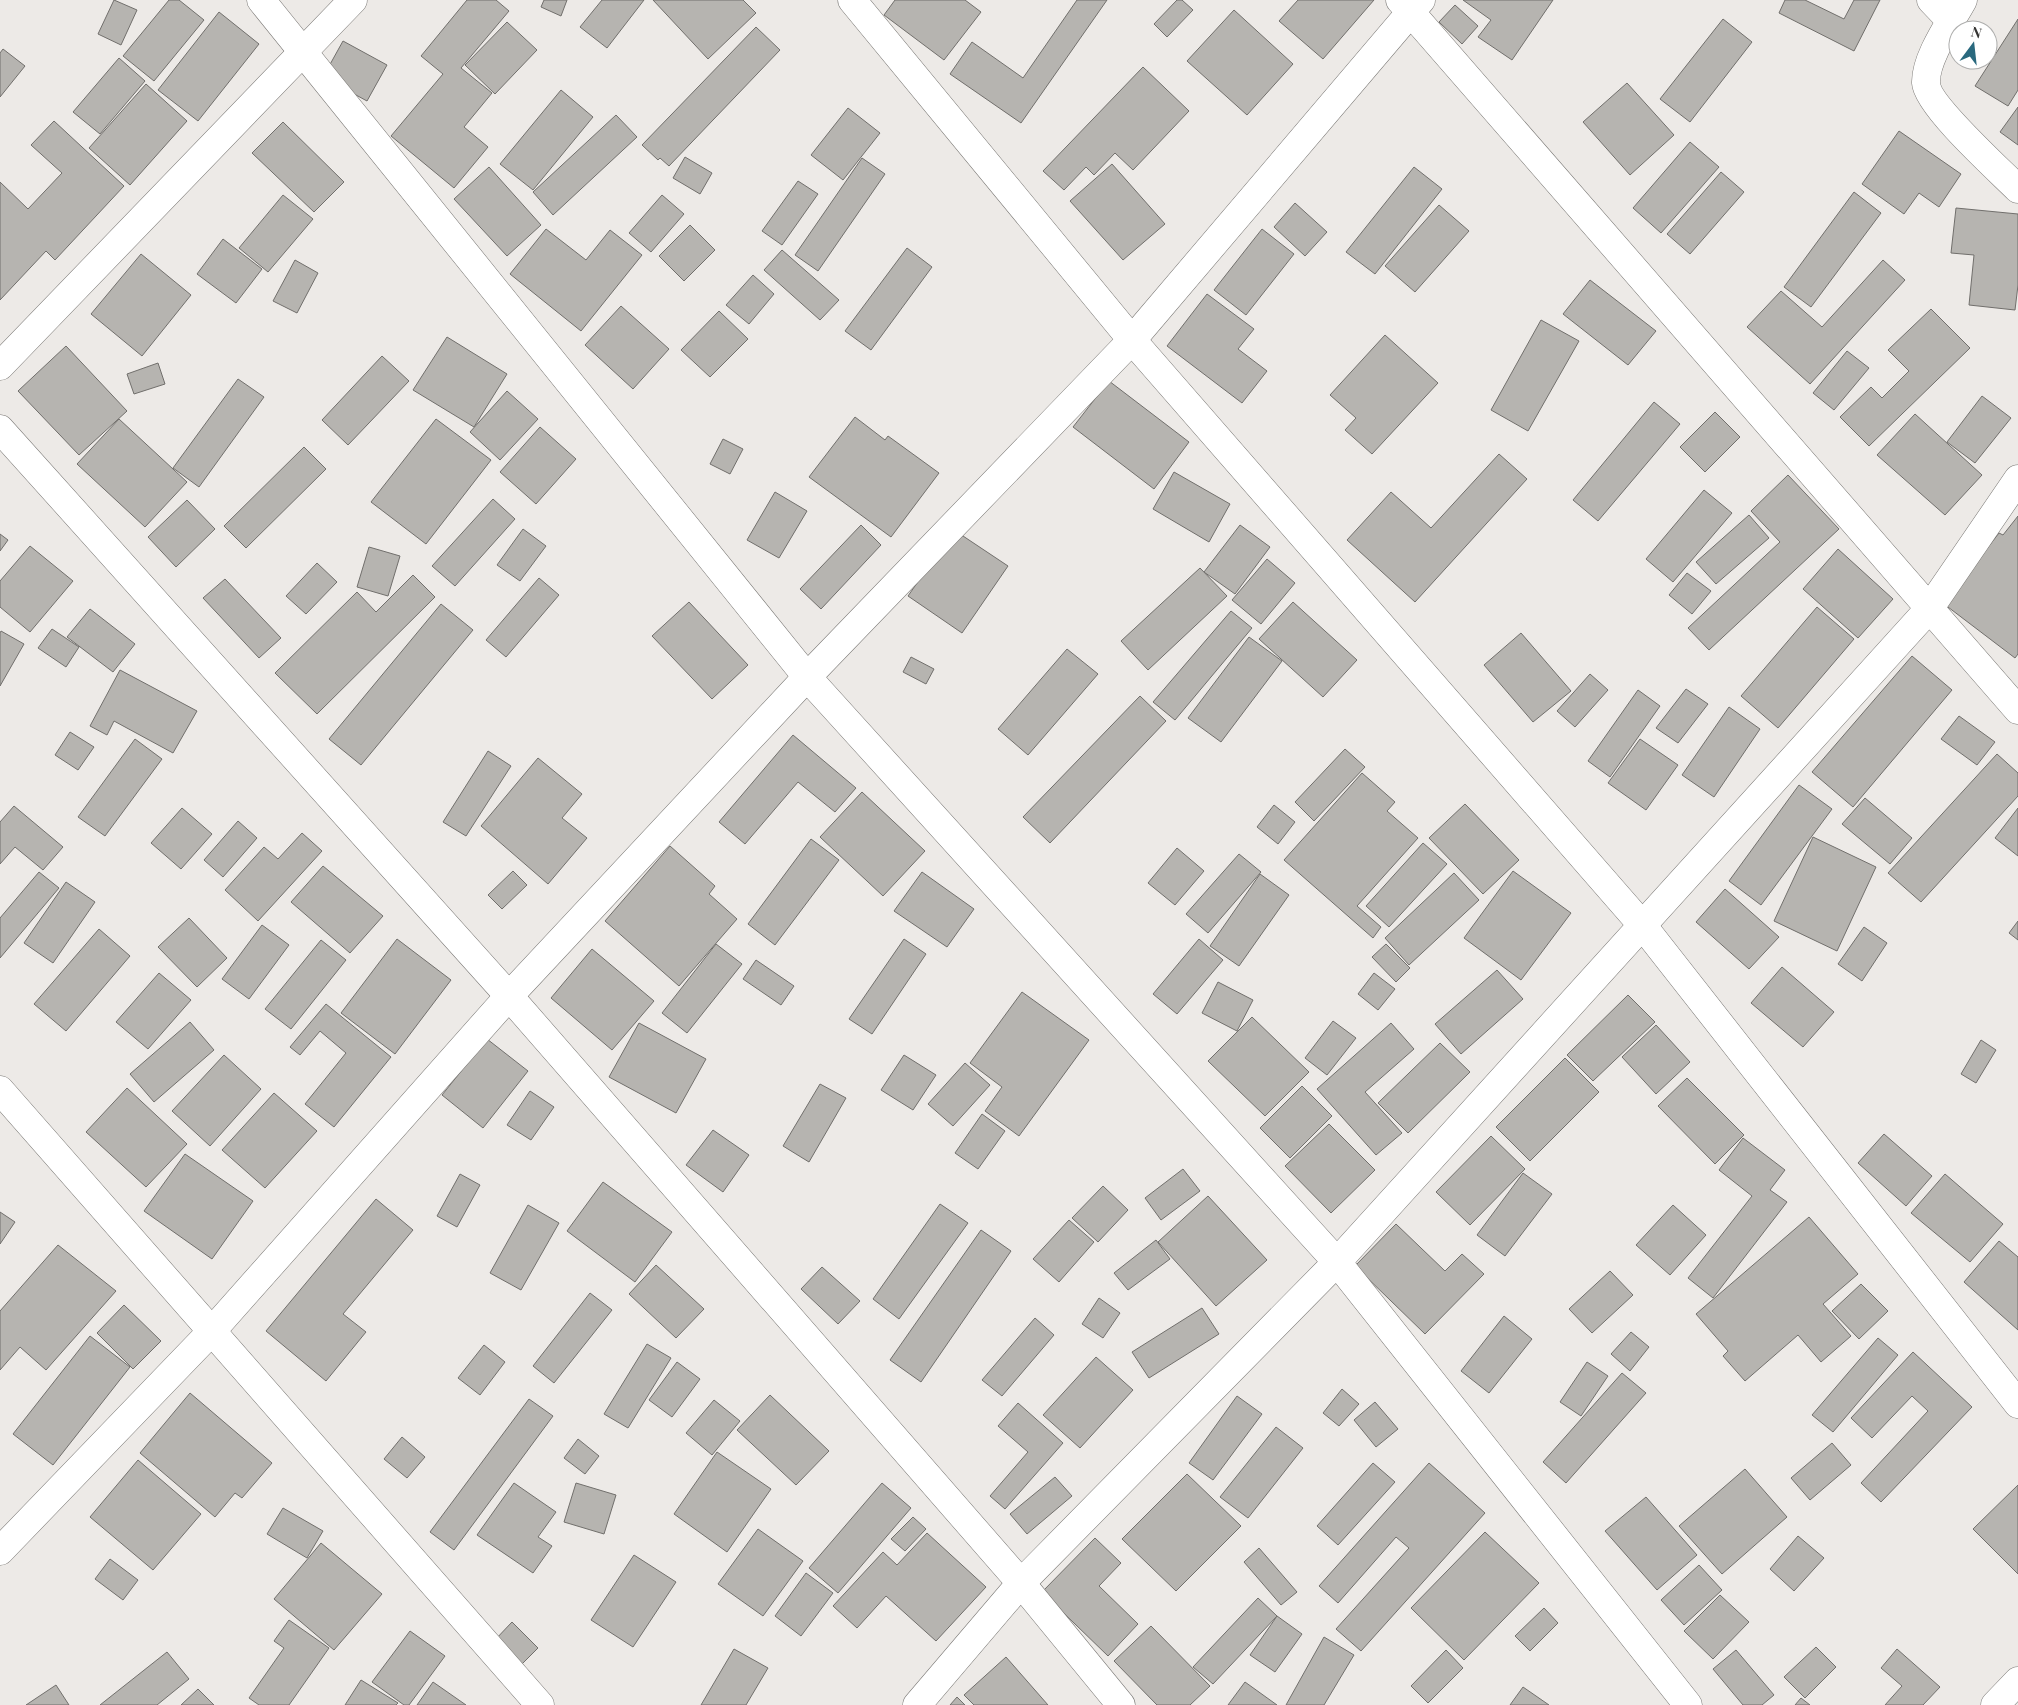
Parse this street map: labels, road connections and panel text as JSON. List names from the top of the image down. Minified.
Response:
{"north":"top"}
